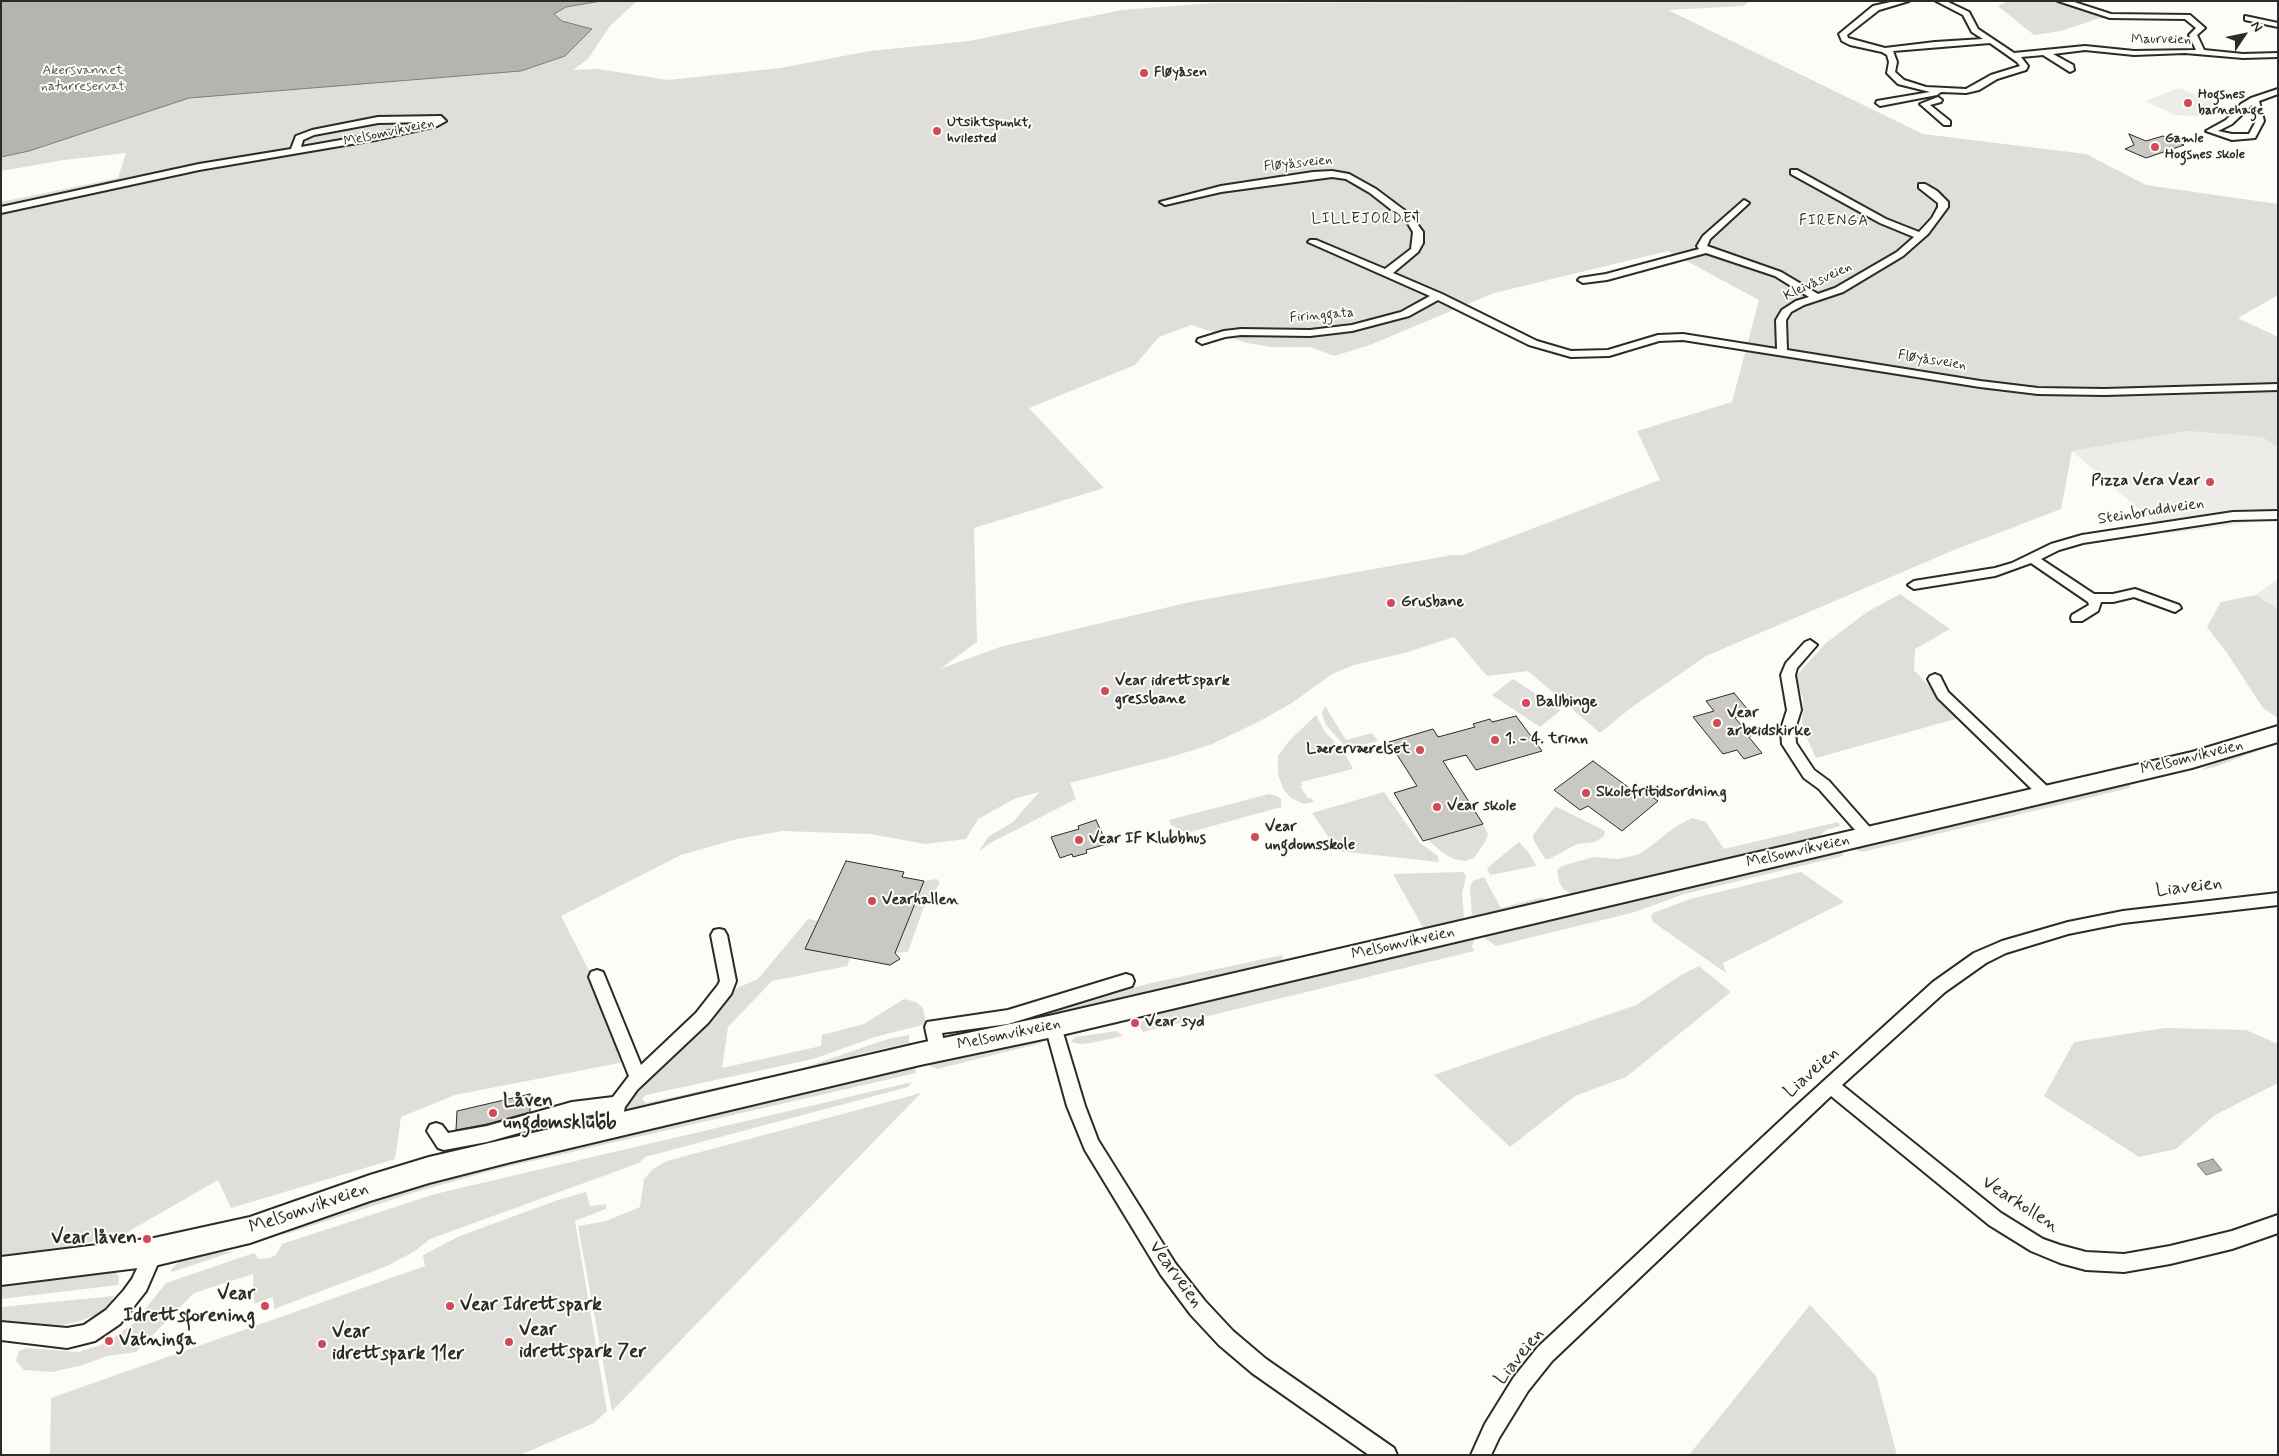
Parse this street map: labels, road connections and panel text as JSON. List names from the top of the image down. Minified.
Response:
{"streets":{"main road":["Melsomvikveien"],"street":["Maurveien","Fløyåsveien","Kleivåsveien","Firinggata","Steinbruddveien","Liaveien","Vearkollen","Vearveien"]},"crossings":[["Melsomvikveien","Vearveien"],["Fløyåsveien","Kleivåsveien"],["Fløyåsveien","Firinggata"],["Liaveien","Vearkollen"]],"districts":["LILLEJORDET","FIRENGA"],"parks":["Akersvannet naturreservat"],"places":["Fløyåsen","Hogsnes barnehage","Utsiktspunkt, hvilested","Gamle Hogsnes skole","Pizza Vera Vear","Grusbane","Vear idrettspark gressbane","Ballbinge","Vear arbeidskirke","1. - 4. trinn","Lærerværelset","Skolefritidsordning","Vear skole","Vear ungdomsskole","Vear IF Klubbhus","Vearhallen","Vear syd","Låven ungdomsklubb","Vear låven","Vear Idrettsforening","Vear Idrettspark","Vatninga","Vear idrettspark 7er","Vear idrettspark 11er"],"north":"top right"}
